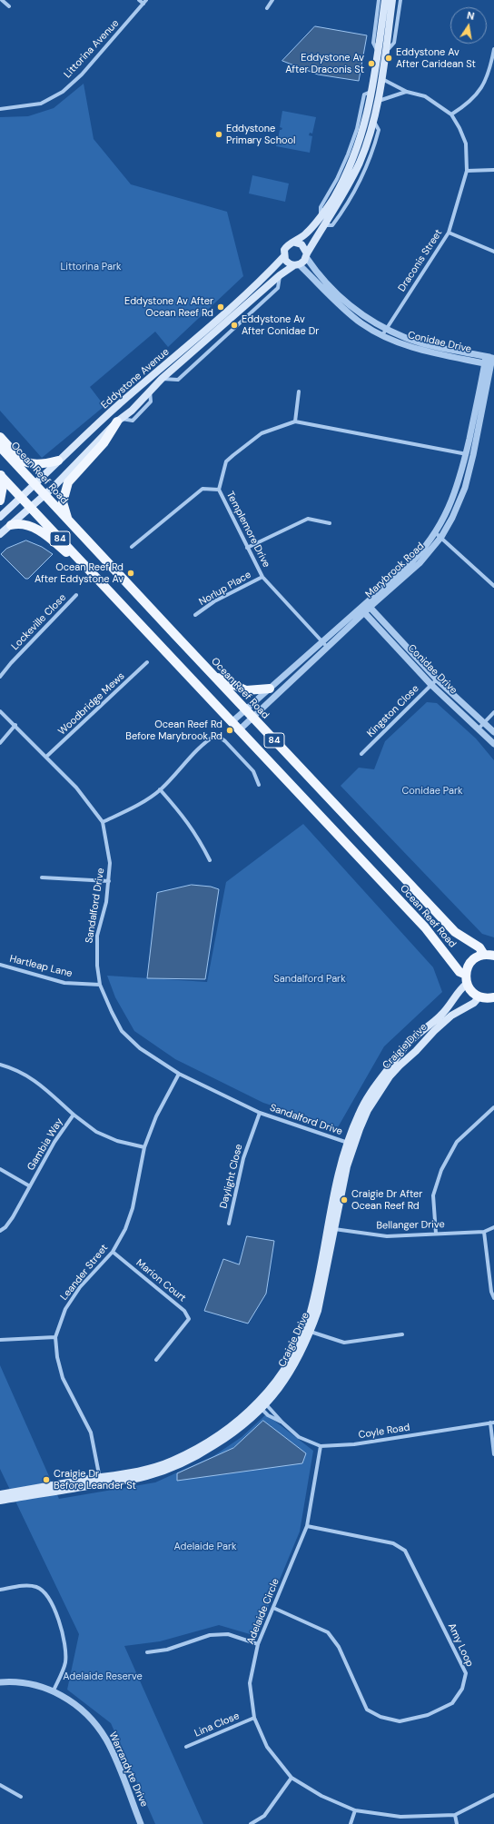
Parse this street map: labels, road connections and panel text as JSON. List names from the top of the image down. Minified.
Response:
{"streets":{"main road":["Eddystone Avenue","Ocean Reef Road","84","Craigie Drive"],"street":["Littorina Avenue","Draconis Street","Conidae Drive","Templemore Drive","Marybrook Road","Norlup Place","Lockeville Close","Woodbridge Mews","Kingston Close","Sandalford Drive","Hartleap Lane","Gambia Way","Daylight Close","Bellanger Drive","Leander Street","Marion Court","Coyle Road","Adelaide Circle","Amy Loop","Lina Close","Warrandyte Drive"]},"crossings":[["Draconis Street","Conidae Drive"],["Conidae Drive","Eddystone Avenue"],["Conidae Drive","Marybrook Road"],["Conidae Drive","Kingston Close"],["Eddystone Avenue","Ocean Reef Road"],["Ocean Reef Road","84"],["Ocean Reef Road","Marybrook Road"],["Ocean Reef Road","Craigie Drive"],["Templemore Drive","Marybrook Road"],["Templemore Drive","Norlup Place"],["84","Craigie Drive"],["Woodbridge Mews","Sandalford Drive"],["Sandalford Drive","Hartleap Lane"],["Sandalford Drive","Craigie Drive"],["Sandalford Drive","Daylight Close"],["Sandalford Drive","Leander Street"],["Craigie Drive","Bellanger Drive"],["Craigie Drive","Leander Street"],["Craigie Drive","Coyle Road"],["Gambia Way","Leander Street"],["Leander Street","Marion Court"],["Coyle Road","Adelaide Circle"],["Adelaide Circle","Amy Loop"],["Adelaide Circle","Lina Close"]],"parks":["Littorina Park","Conidae Park","Sandalford Park","Adelaide Park","Adelaide Reserve"],"places":["Eddystone Av After Caridean St","Eddystone Av After Draconis St","Eddystone Primary School","Eddystone Av After Ocean Reef Rd","Eddystone Av After Conidae Dr","Ocean Reef Rd After Eddystone Av","Ocean Reef Rd Before Marybrook Rd","Craigie Dr After Ocean Reef Rd","Craigie Dr Before Leander St"],"north":"top"}
